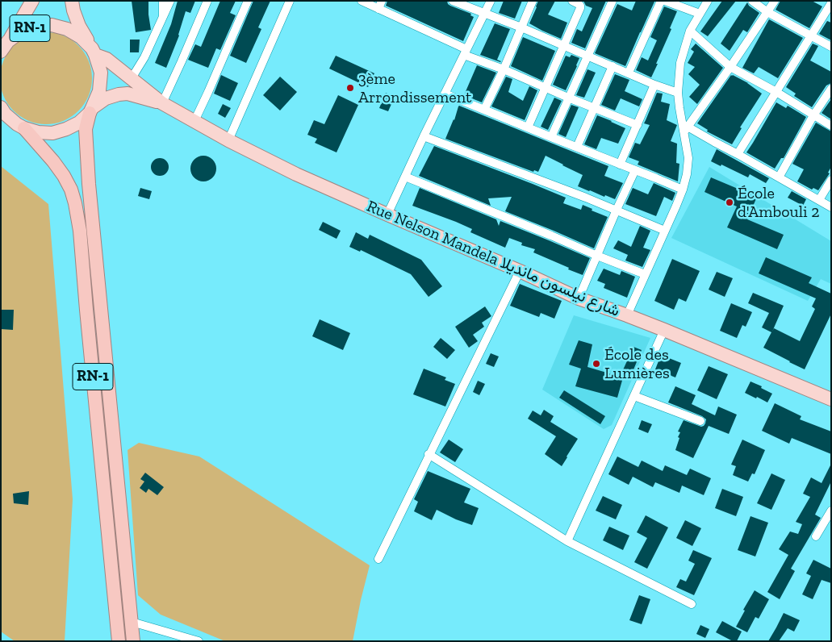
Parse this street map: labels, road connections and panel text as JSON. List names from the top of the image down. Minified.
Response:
{"streets":{"highway":["RN-1"],"main road":["Rue Nelson Mandela شارع نيلسون مانديلا"]},"crossings":[["RN-1","Rue Nelson Mandela شارع نيلسون مانديلا"]],"places":["3ème Arrondissement","École d'Ambouli 2","École des Lumières"]}
